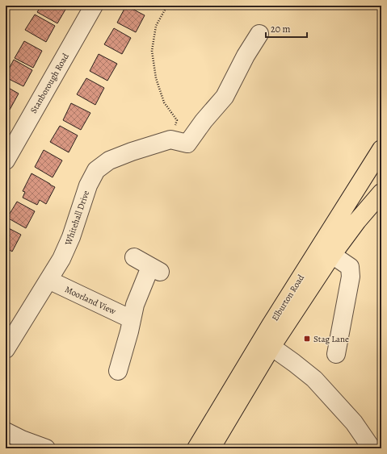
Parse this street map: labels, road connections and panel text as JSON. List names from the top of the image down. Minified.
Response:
{"streets":{"main road":["Elburton Road"],"street":["Stanborough Road","Whitehall Drive","Moorland View"]},"crossings":[["Whitehall Drive","Moorland View"]],"places":{"transit":["Stag Lane"]},"scale_bar":"20 m"}
